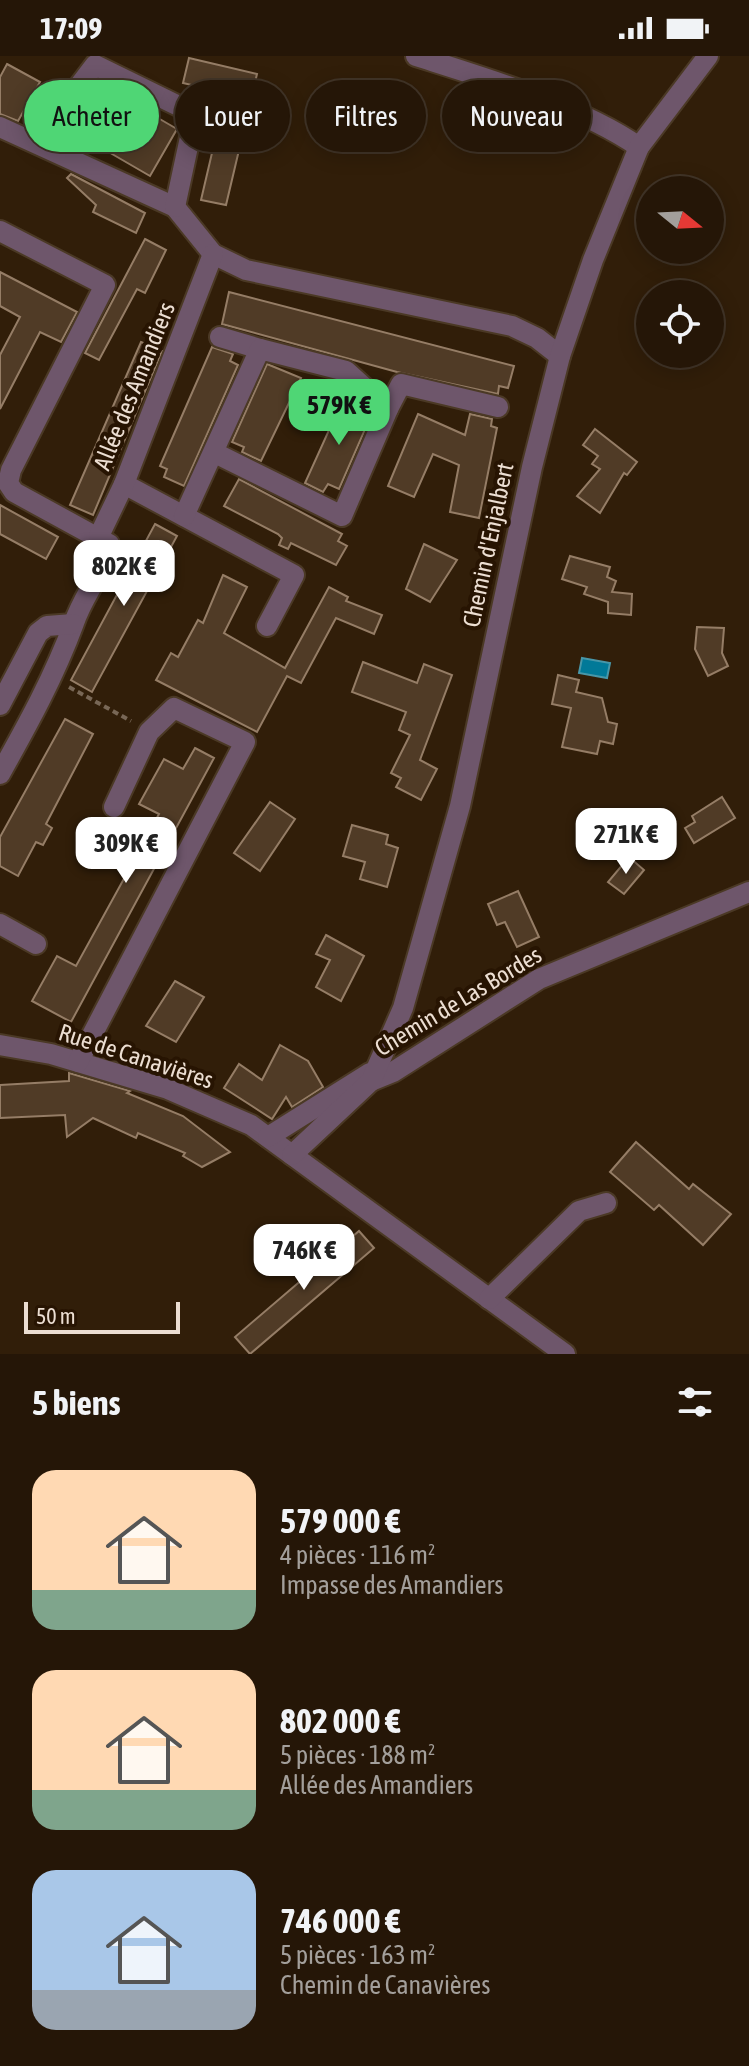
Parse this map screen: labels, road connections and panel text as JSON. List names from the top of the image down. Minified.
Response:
{"streets":{"street":["Allée des Amandiers","Chemin d'Enjalbert","Chemin de Las Bordes","Rue de Canavières"]},"crossings":[["Chemin d'Enjalbert","Chemin de Las Bordes"],["Chemin d'Enjalbert","Rue de Canavières"]],"scale_bar":"50 m","north":"right","page":{"status":"17:09","chip":["Acheter","Louer","Filtres","Nouveau"],"price":["579K €","802K €","271K €","309K €","746K €"],"scale":"50 m","heading":"5 biens","list":[{"name":"579 000 €","note":"4 pièces · 116 m² · Impasse des Amandiers"},{"name":"802 000 €","note":"5 pièces · 188 m² · Allée des Amandiers"},{"name":"746 000 €","note":"5 pièces · 163 m² · Chemin de Canavières"}]}}
